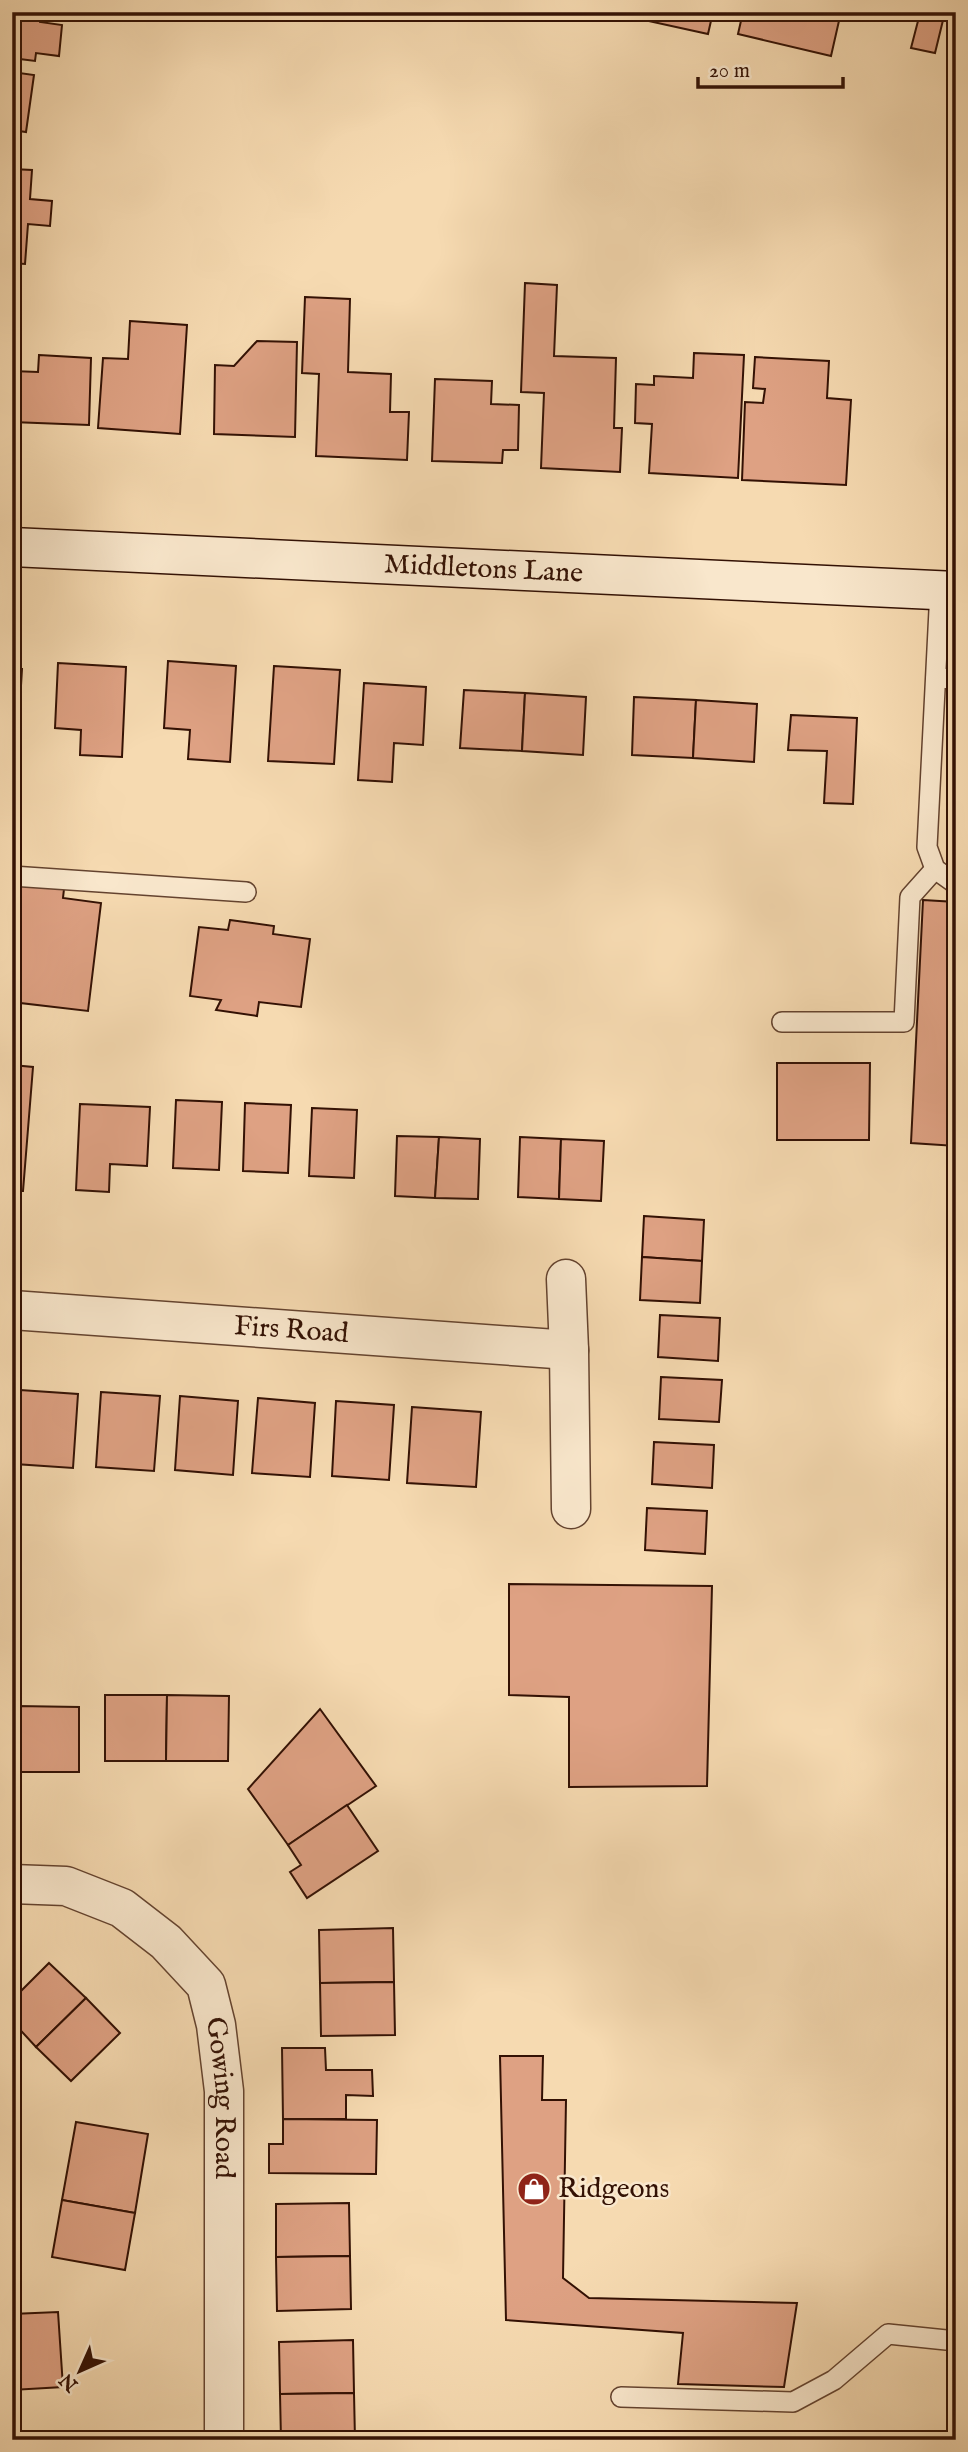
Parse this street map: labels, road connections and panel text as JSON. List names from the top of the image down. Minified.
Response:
{"streets":{"street":["Middletons Lane","Firs Road","Gowing Road"]},"places":{"shop":["Ridgeons"]},"scale_bar":"20 m","north":"bottom left"}
